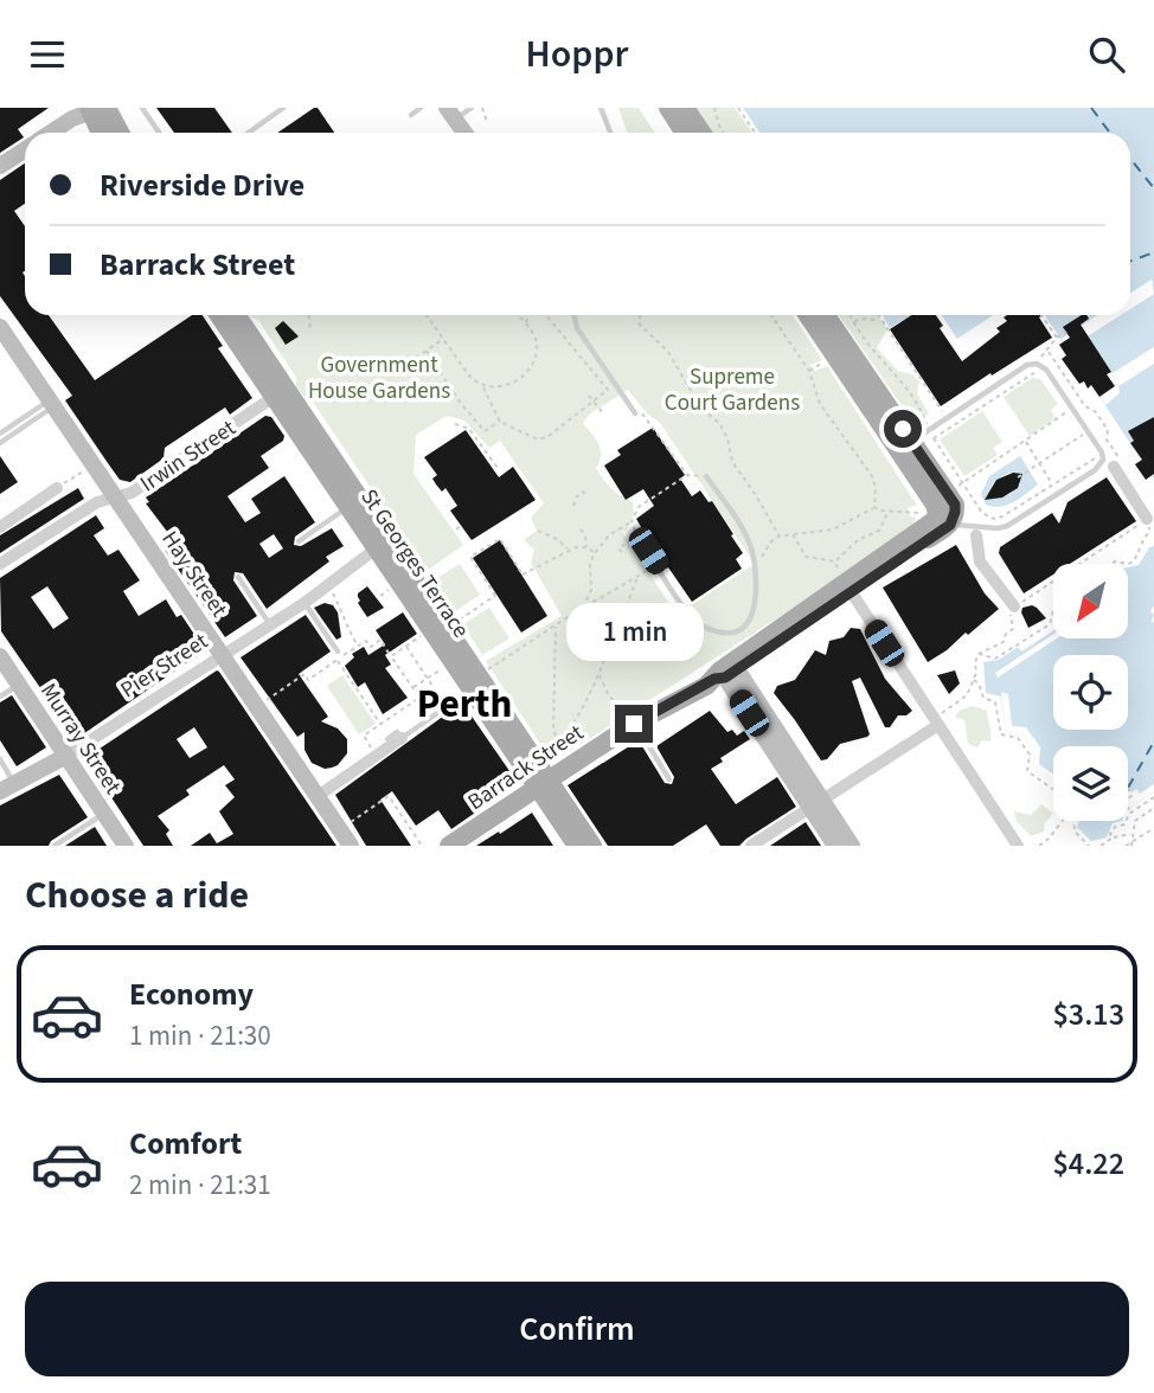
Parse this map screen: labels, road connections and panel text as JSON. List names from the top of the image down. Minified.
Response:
{"streets":{"main road":["St Georges Terrace","Hay Street","Pier Street","Murray Street","Barrack Street"],"street":["Irwin Street"]},"crossings":[["Irwin Street","St Georges Terrace"],["Irwin Street","Hay Street"],["St Georges Terrace","Pier Street"],["St Georges Terrace","Barrack Street"],["Hay Street","Pier Street"],["Pier Street","Murray Street"]],"districts":["Perth"],"parks":["Government House Gardens","Supreme Court Gardens"],"north":"bottom left","page":{"header":"Hoppr","banner":["Riverside Drive","Barrack Street"],"bubble":"1 min","heading":"Choose a ride","list":[{"name":"Economy","note":"1 min · 21:30","value":"$3.13"},{"name":"Comfort","note":"2 min · 21:31","value":"$4.22"}],"buttons":"Confirm"}}
